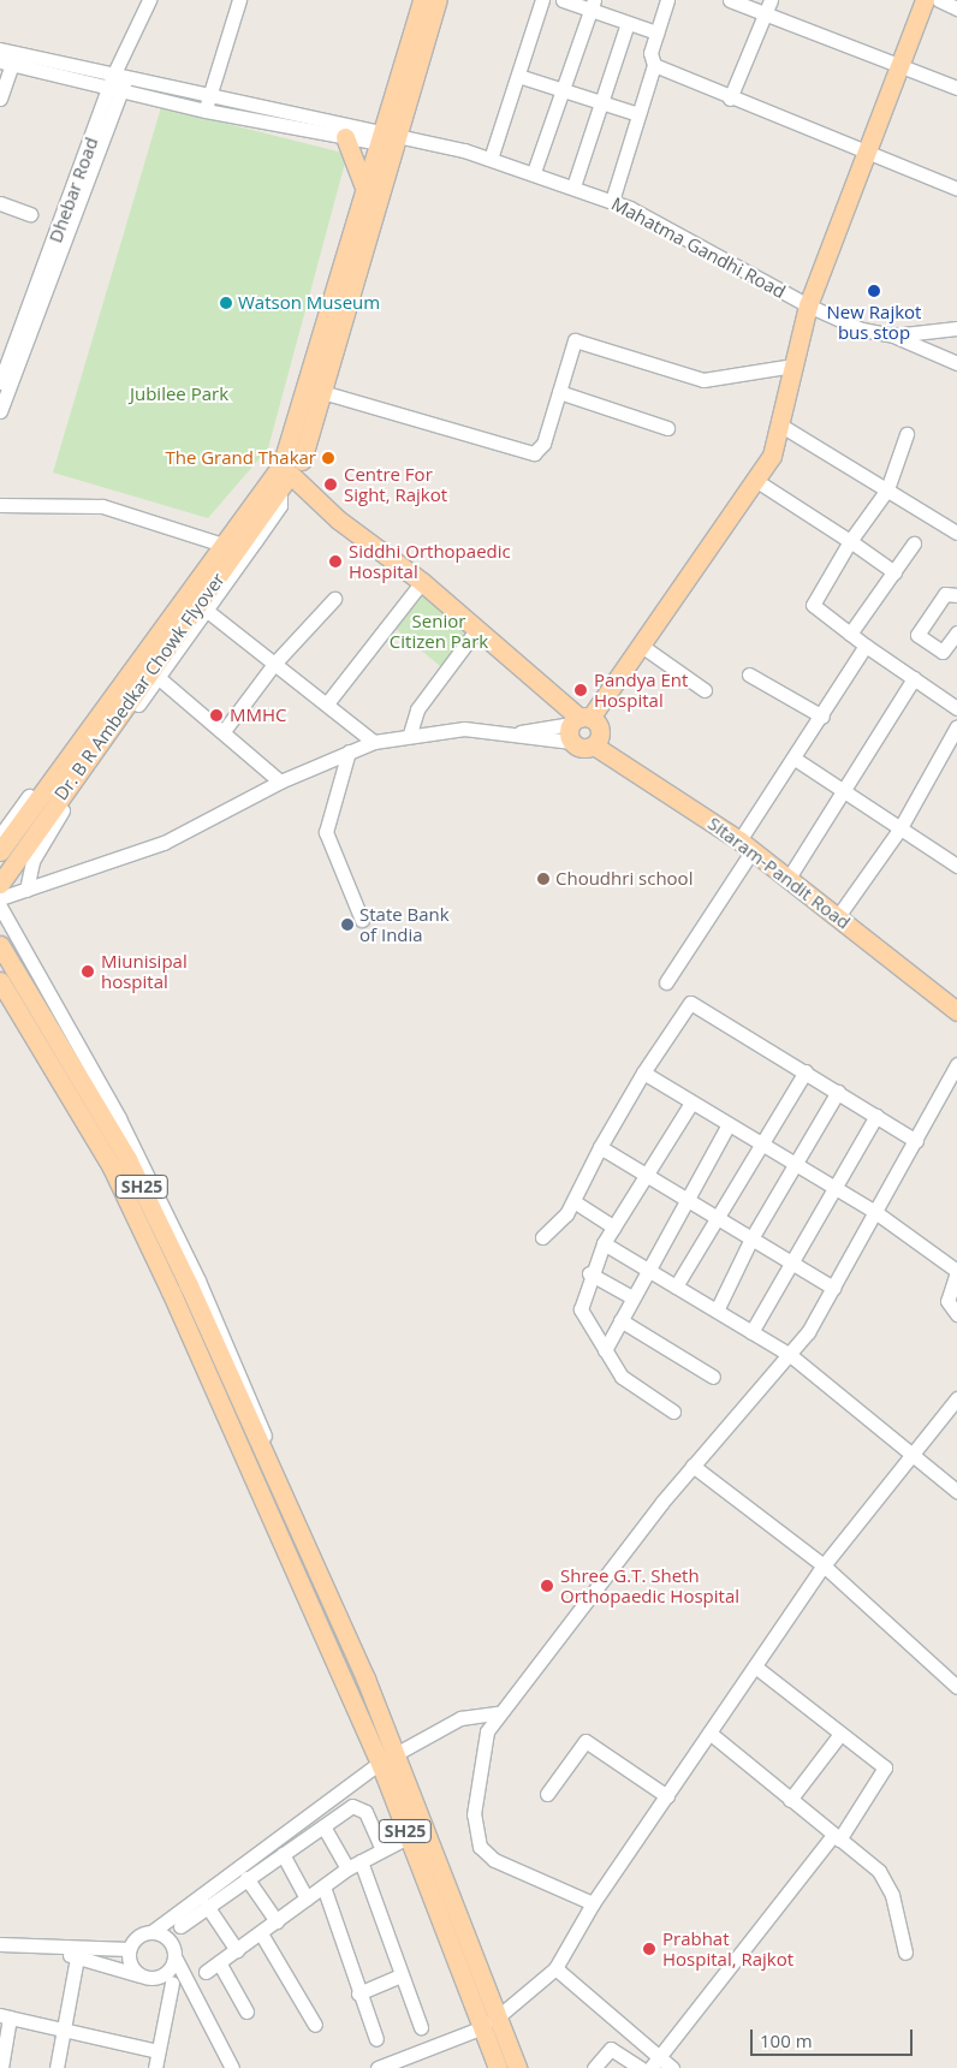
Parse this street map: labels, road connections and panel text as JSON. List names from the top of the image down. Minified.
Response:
{"streets":{"main road":["Dr. B R Ambedkar Chowk Flyover","Sitaram-Pandit Road","SH25"],"street":["Dhebar Road","Mahatma Gandhi Road"]},"crossings":[["Dr. B R Ambedkar Chowk Flyover","Sitaram-Pandit Road"]],"parks":["Jubilee Park","Senior Citizen Park"],"places":["New Rajkot bus stop","Watson Museum","The Grand Thakar","Centre For Sight, Rajkot","Siddhi Orthopaedic Hospital","Pandya Ent Hospital","MMHC","Choudhri school","State Bank of India","Miunisipal hospital","Shree G.T. Sheth Orthopaedic Hospital","Prabhat Hospital, Rajkot"],"scale_bar":"100 m"}
